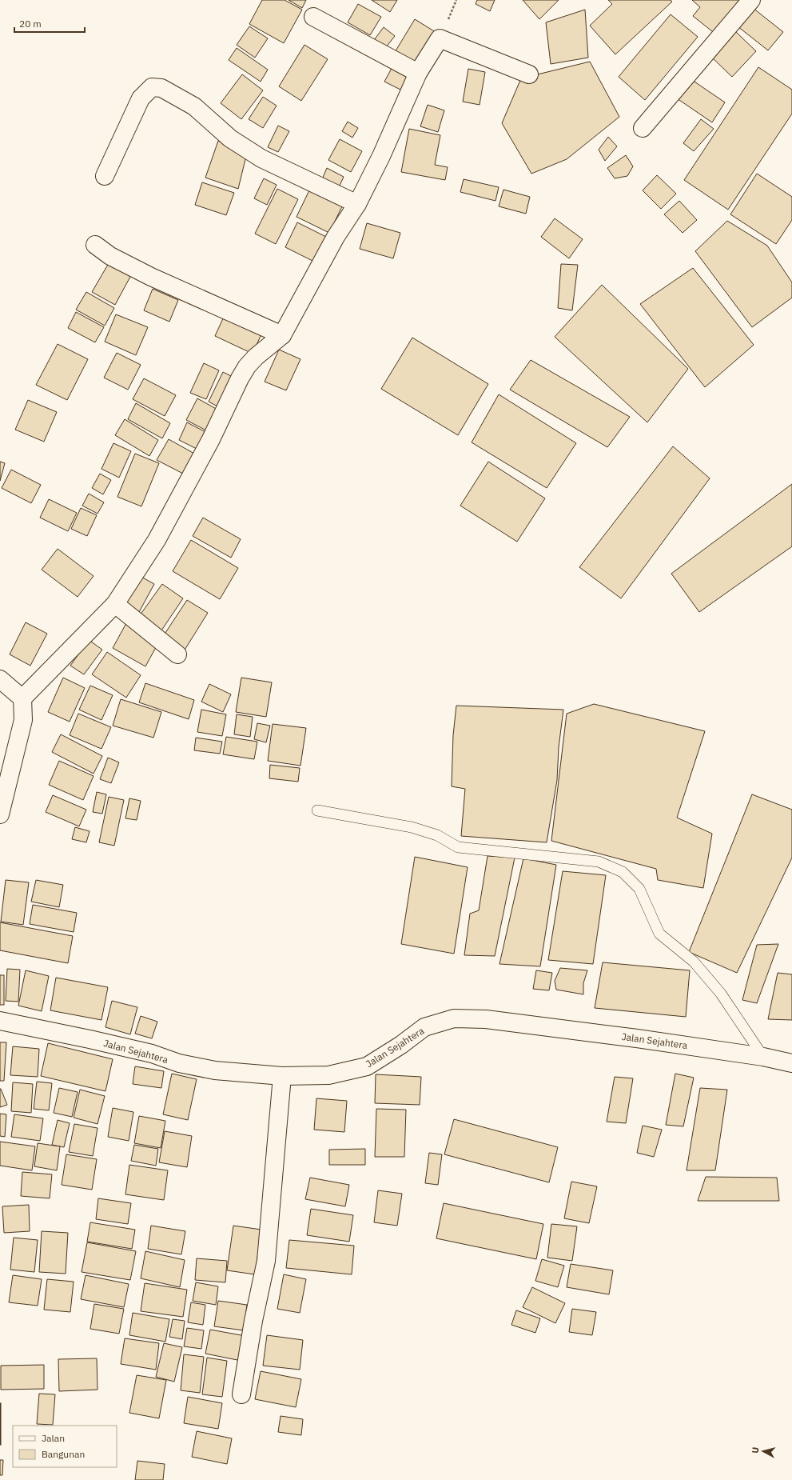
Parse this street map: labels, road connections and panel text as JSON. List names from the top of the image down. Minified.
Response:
{"streets":{"street":["Jalan Sejahtera"]},"legend":["Jalan","Bangunan"],"scale_bar":"20 m","north":"left"}
